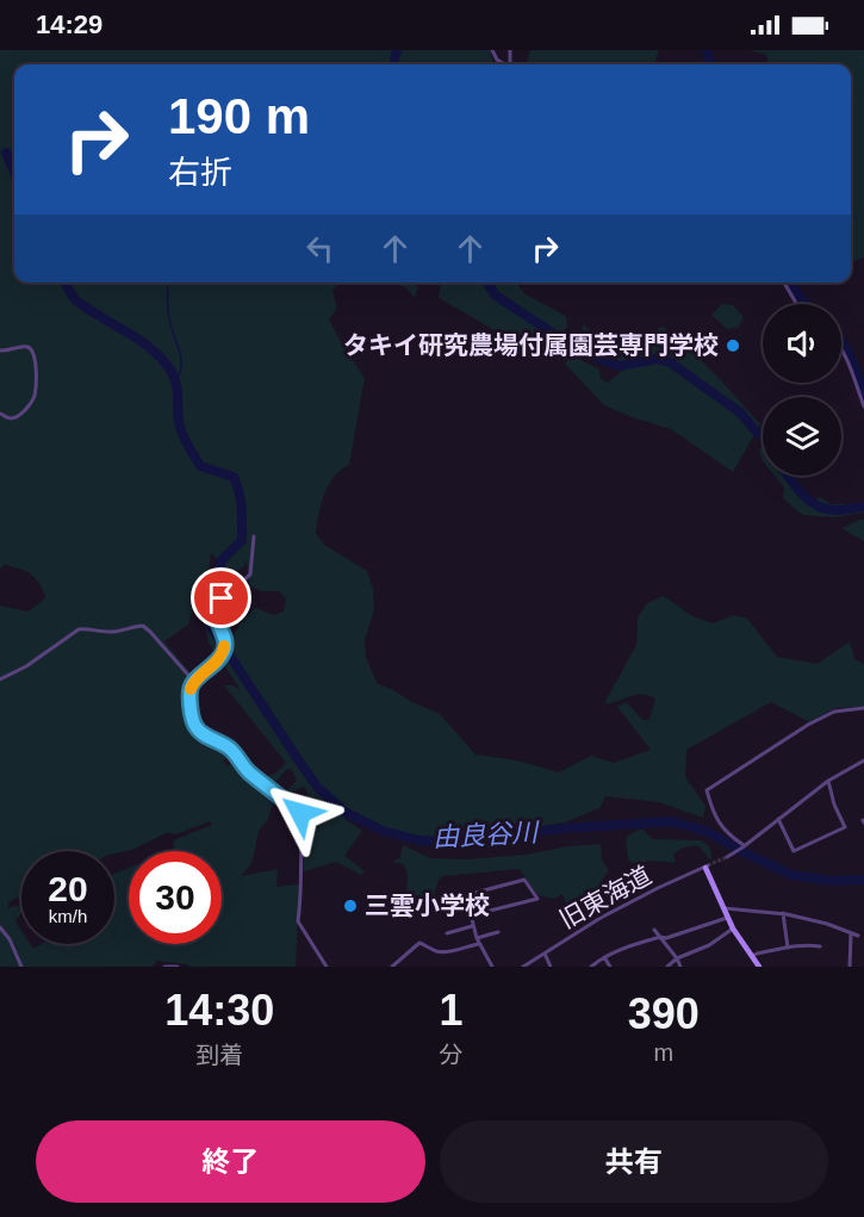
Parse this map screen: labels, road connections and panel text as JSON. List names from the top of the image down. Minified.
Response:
{"streets":{"street":["旧東海道"]},"water":["由良谷川"],"places":["タキイ研究農場付属園芸専門学校","三雲小学校"],"page":{"status":"14:29","turn":["190 m","右折"],"speed":"20 km/h","limit":"30","eta":["14:30","到着","1","分","390","m"],"buttons":["終了","共有"]}}
